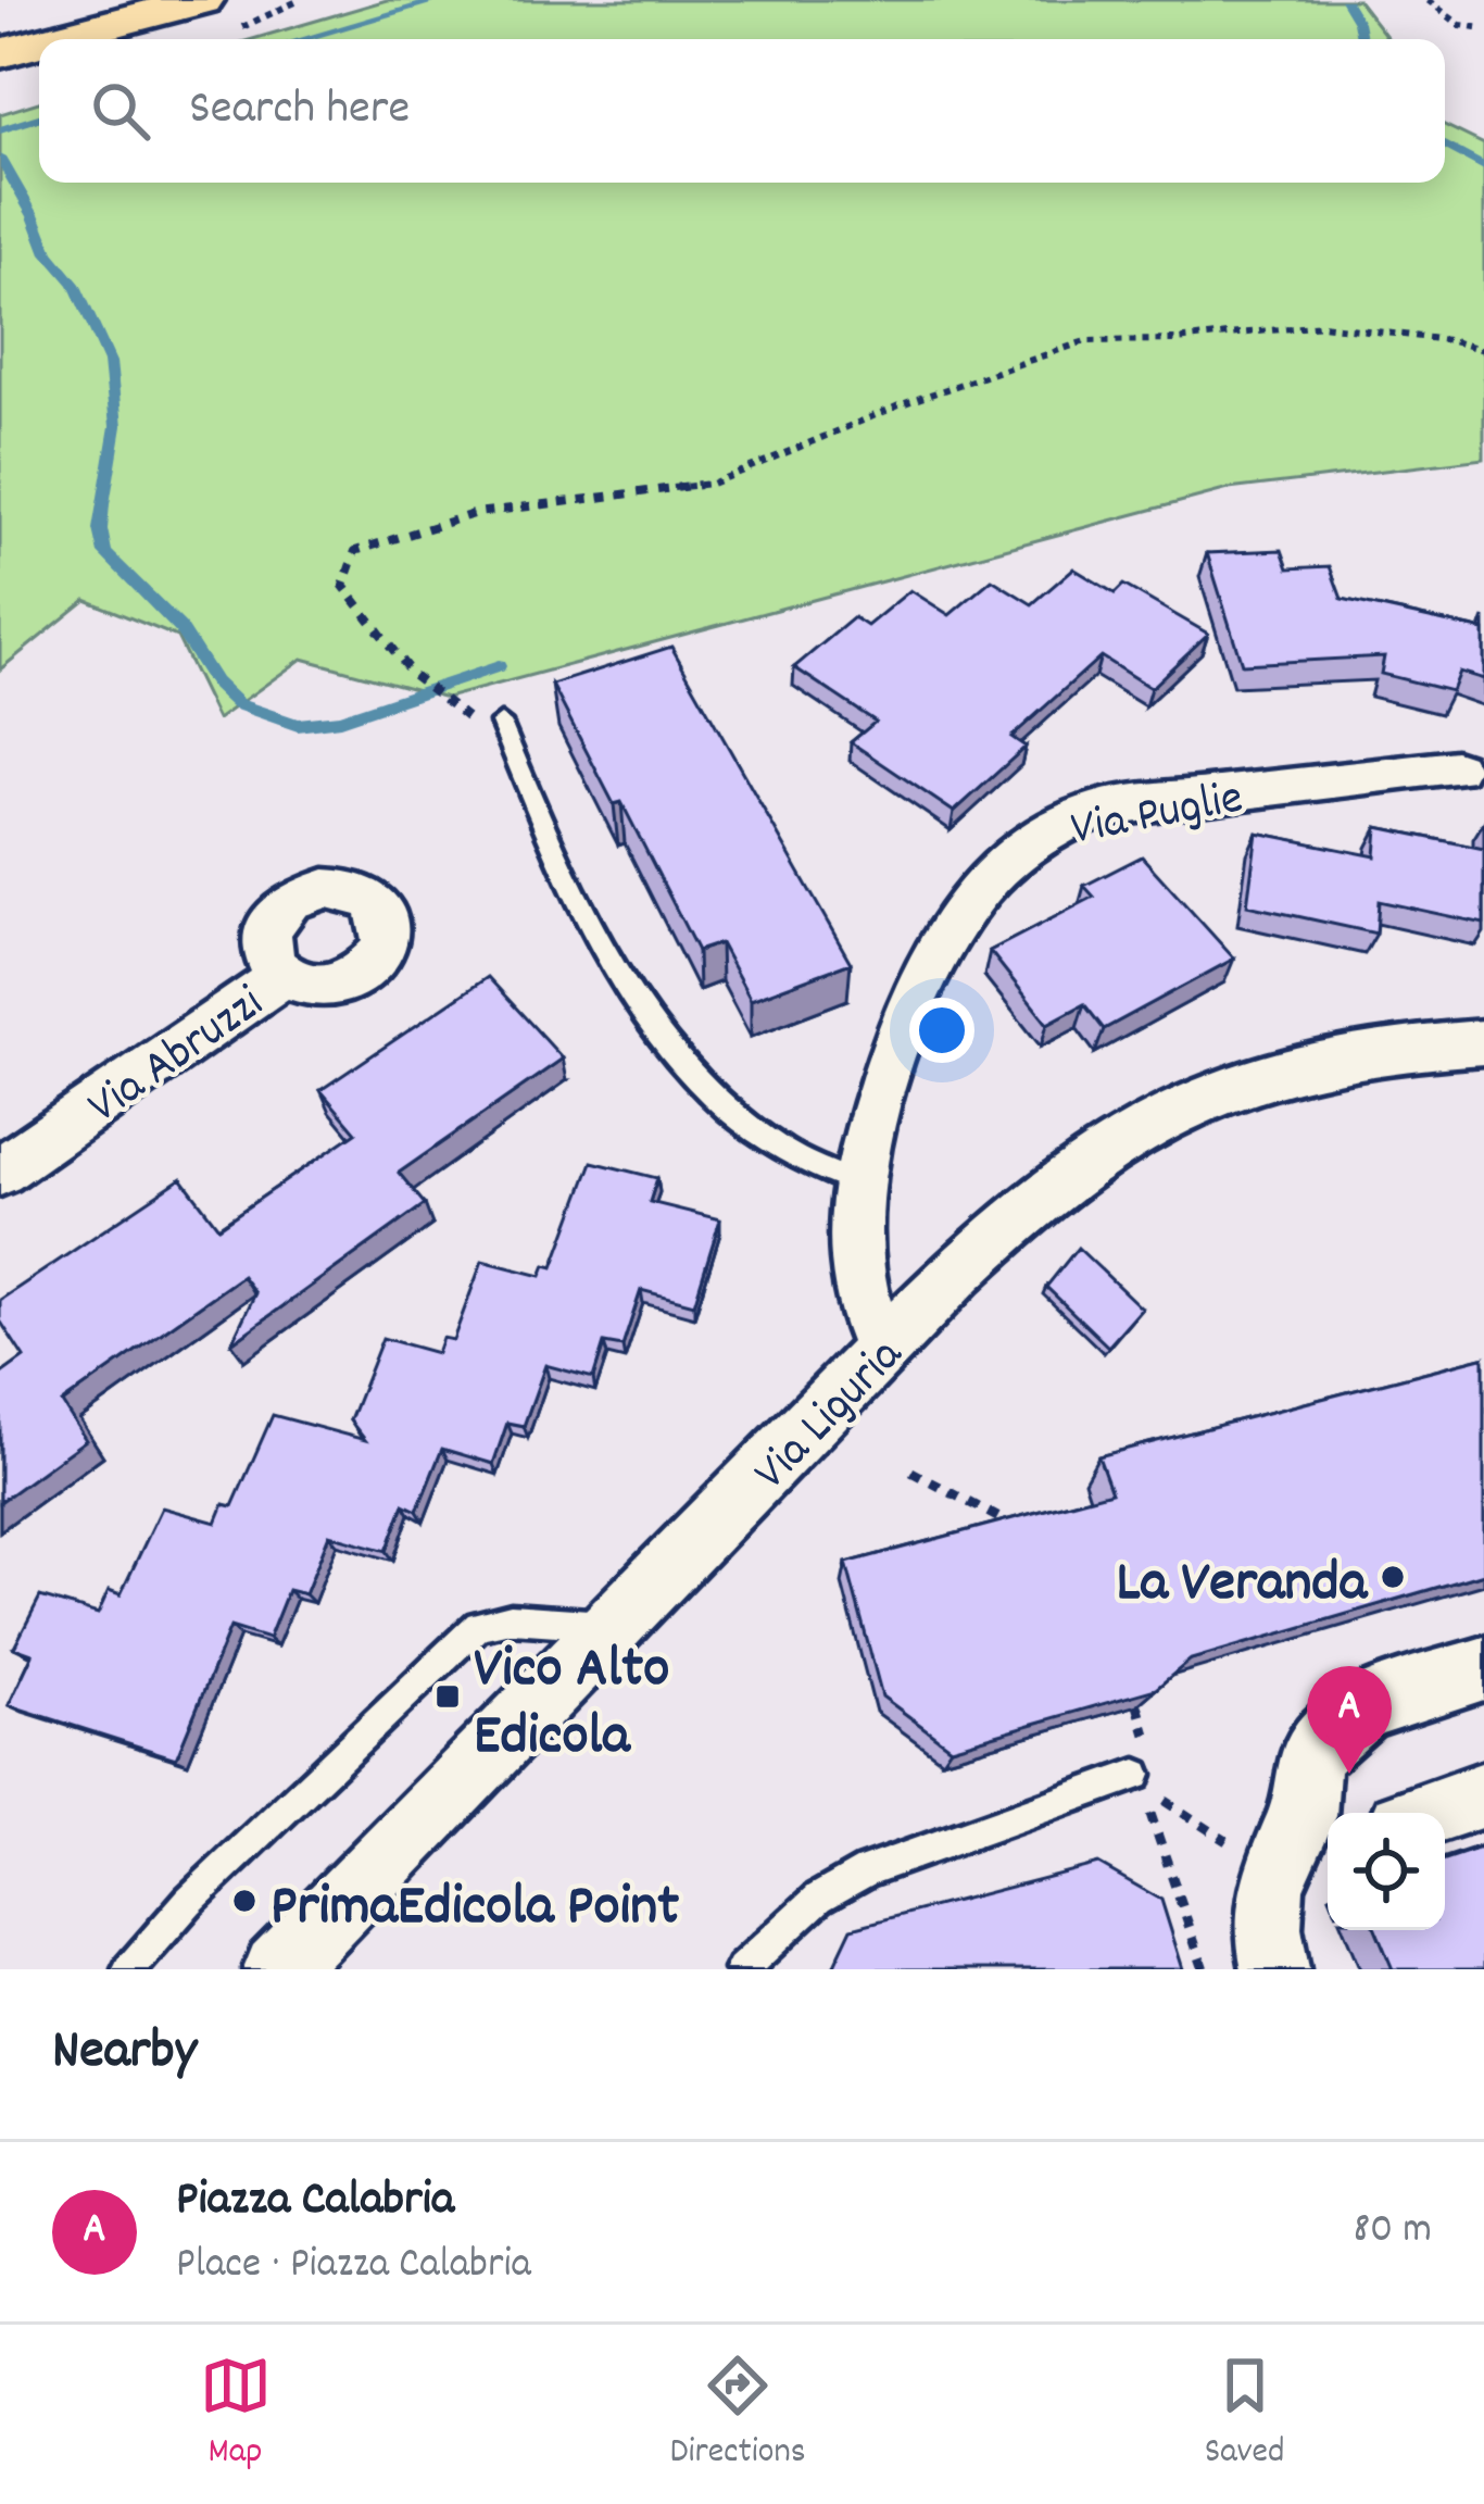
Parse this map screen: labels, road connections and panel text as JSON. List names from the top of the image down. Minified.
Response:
{"streets":{"street":["Via Puglie","Via Abruzzi","Via Liguria"]},"crossings":[["Via Puglie","Via Liguria"]],"places":{"other":["La Veranda","PrimaEdicola Point"],"transit":["Vico Alto Edicola"]},"page":{"search":"Search here","pins":"A","heading":"Nearby","list":[{"mark":"A","name":"Piazza Calabria","note":"Place · Piazza Calabria","value":"80 m"}],"nav":["Map","Directions","Saved"]}}
